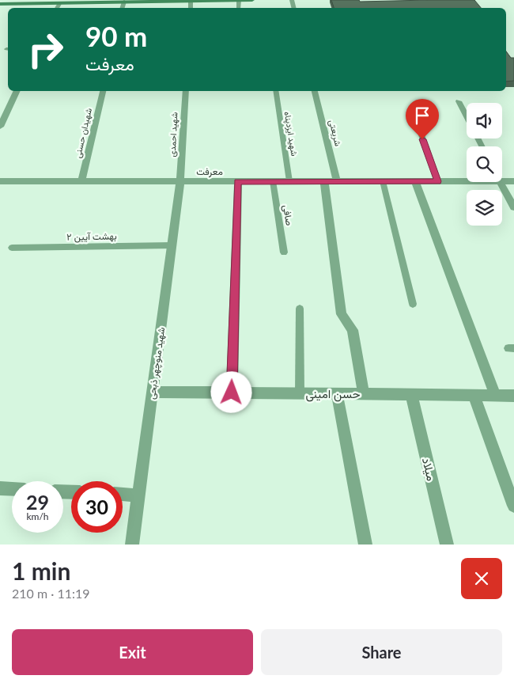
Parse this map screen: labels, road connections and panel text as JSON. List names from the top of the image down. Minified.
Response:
{"streets":{"street":["شهیدان حسنی","شریعتی","شهید احمدی","معرفت","شهید منوچهر ذبحی","حسن امینی","میلاد"],"lane":["شهید ایزدپناه","صافی","بهشت آیین ۲"]},"crossings":[["شهیدان حسنی","معرفت"],["شریعتی","معرفت"],["شهید ایزدپناه","معرفت"],["شهید احمدی","معرفت"],["شهید احمدی","شهید منوچهر ذبحی"],["معرفت","صافی"],["معرفت","شهید منوچهر ذبحی"],["بهشت آیین ۲","شهید منوچهر ذبحی"],["شهید منوچهر ذبحی","حسن امینی"],["حسن امینی","میلاد"]],"page":{"turn":["90 m","معرفت"],"speed":"29 km/h","limit":"30","heading":["1 min","210 m · 11:19"],"buttons":["Exit","Share"]}}
